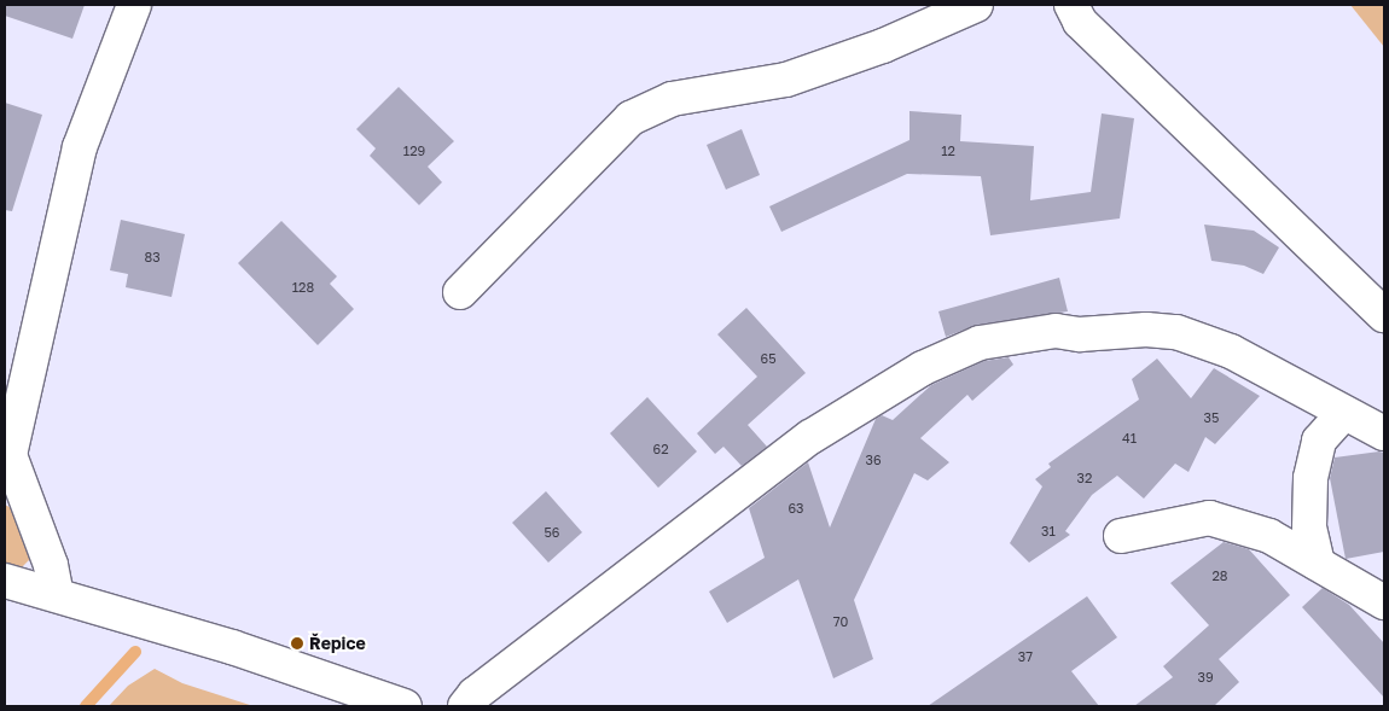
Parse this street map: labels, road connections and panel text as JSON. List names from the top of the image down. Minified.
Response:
{"places":["Řepice"],"house_numbers":["129","12","83","128","65","35","41","62","36","32","63","31","56","28","70","37","39"]}
